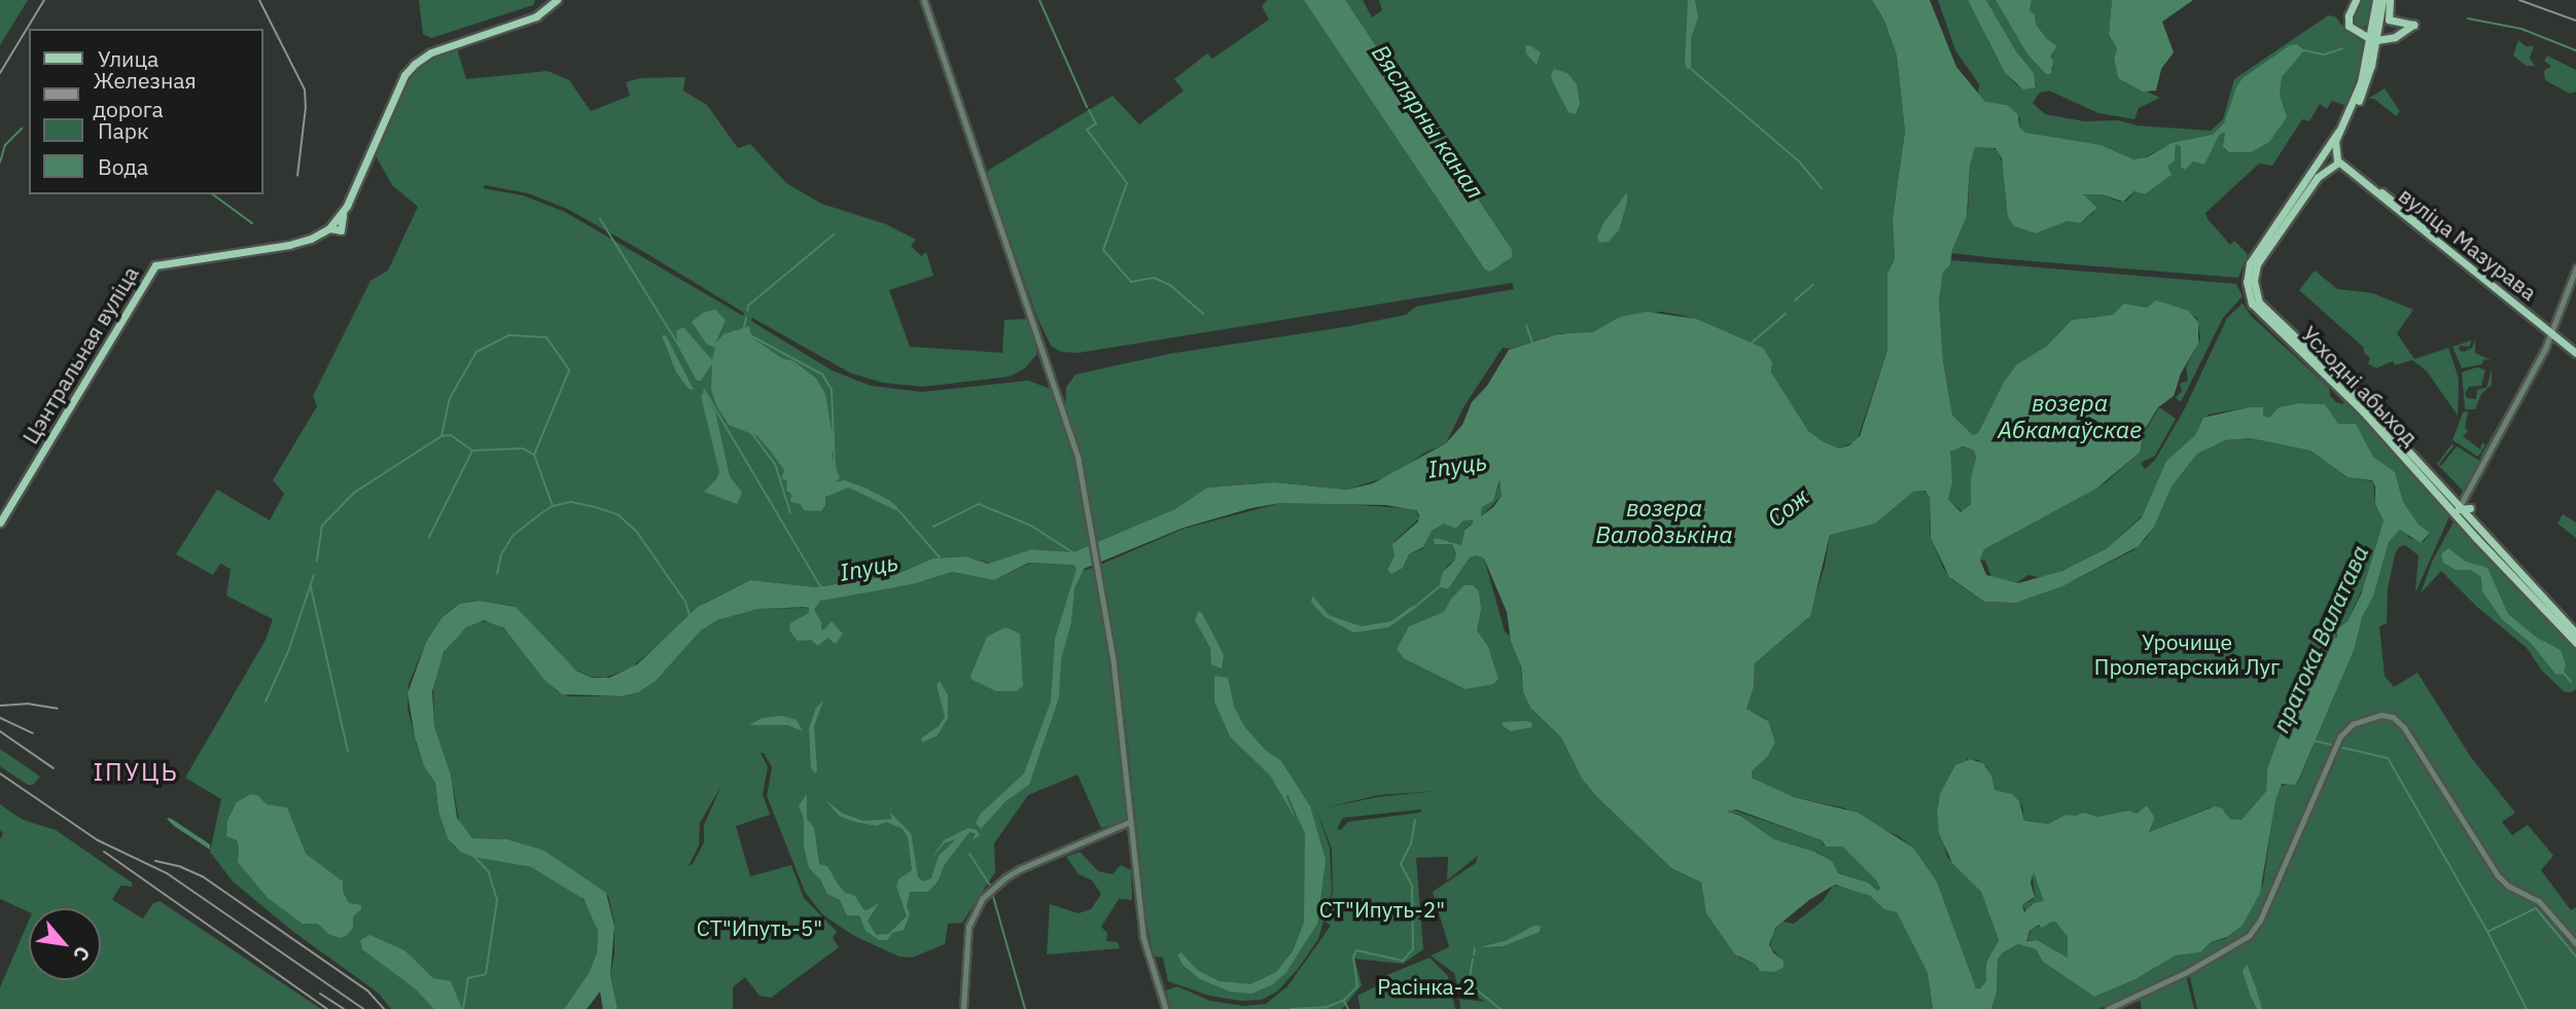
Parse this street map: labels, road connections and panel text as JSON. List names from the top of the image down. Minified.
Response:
{"streets":{"main road":["вуліца Мазурава","Цэнтральная вуліца","Усходні абыход"]},"crossings":[["вуліца Мазурава","Усходні абыход"]],"districts":["ІПУЦЬ"],"water":["Вяслярны канал","возера Абкамаўскае","Іпуць","возера Валодзькіна","Сож","пратока Валатава"],"parks":["Урочище Пролетарский Луг","СТ\"Ипуть-2\"","СТ\"Ипуть-5\"","Расінка-2"],"legend":["Улица","Железная дорога","Парк","Вода"],"north":"bottom right"}
